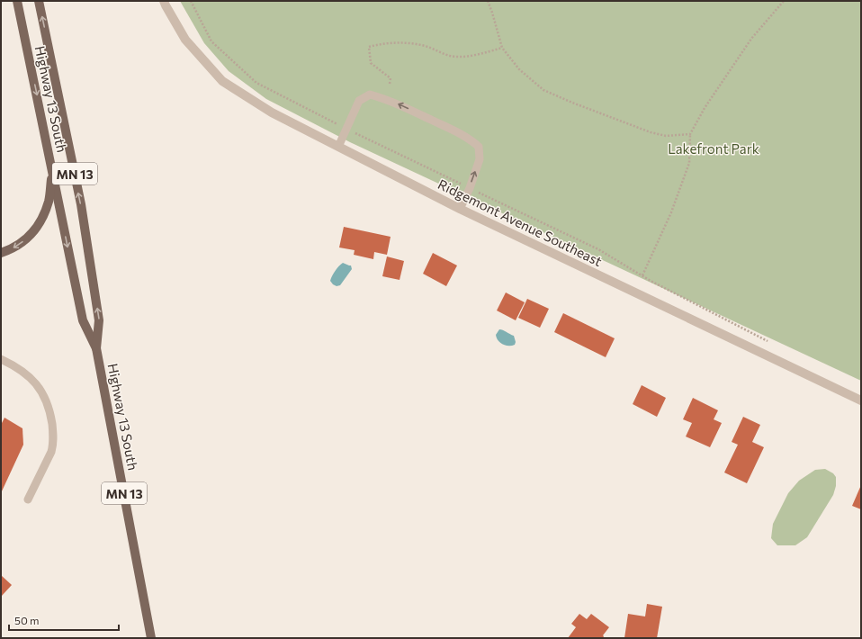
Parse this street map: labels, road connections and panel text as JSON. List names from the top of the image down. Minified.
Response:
{"streets":{"main road":["Highway 13 South","MN 13"],"street":["Ridgemont Avenue Southeast"]},"parks":["Lakefront Park"],"scale_bar":"50 m"}
